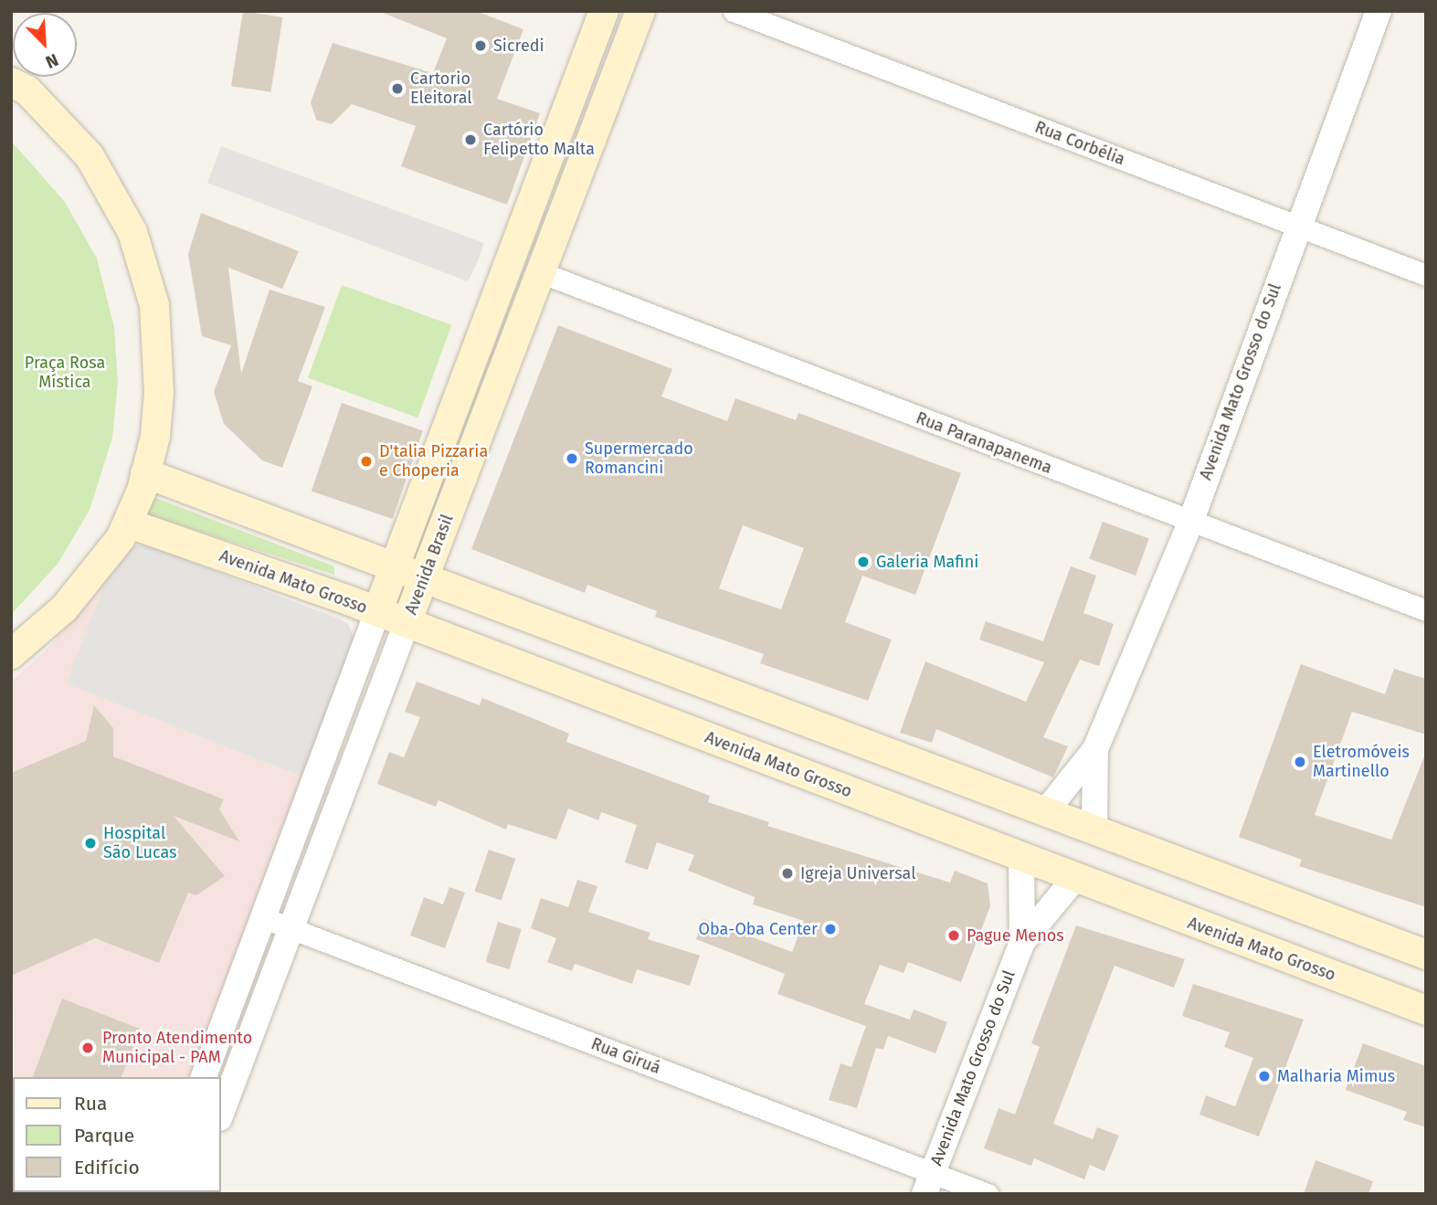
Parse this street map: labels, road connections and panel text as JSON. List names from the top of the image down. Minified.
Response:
{"streets":{"main road":["Avenida Brasil","Avenida Mato Grosso"],"street":["Rua Corbélia","Avenida Mato Grosso do Sul","Rua Paranapanema","Rua Giruá"]},"crossings":[["Rua Corbélia","Avenida Mato Grosso do Sul"],["Avenida Mato Grosso do Sul","Rua Paranapanema"],["Avenida Mato Grosso do Sul","Rua Giruá"],["Rua Paranapanema","Avenida Brasil"],["Avenida Brasil","Avenida Mato Grosso"],["Avenida Brasil","Rua Giruá"]],"parks":["Praça Rosa Mística"],"places":["Sicredi","Cartorio Eleitoral","Cartório Felipetto Malta","Supermercado Romancini","D'talia Pizzaria e Choperia","Galeria Mafini","Eletromóveis Martinello","Hospital São Lucas","Igreja Universal","Oba-Oba Center","Pague Menos","Pronto Atendimento Municipal - PAM","Malharia Mimus"],"legend":["Rua","Parque","Edifício"],"north":"bottom right"}
